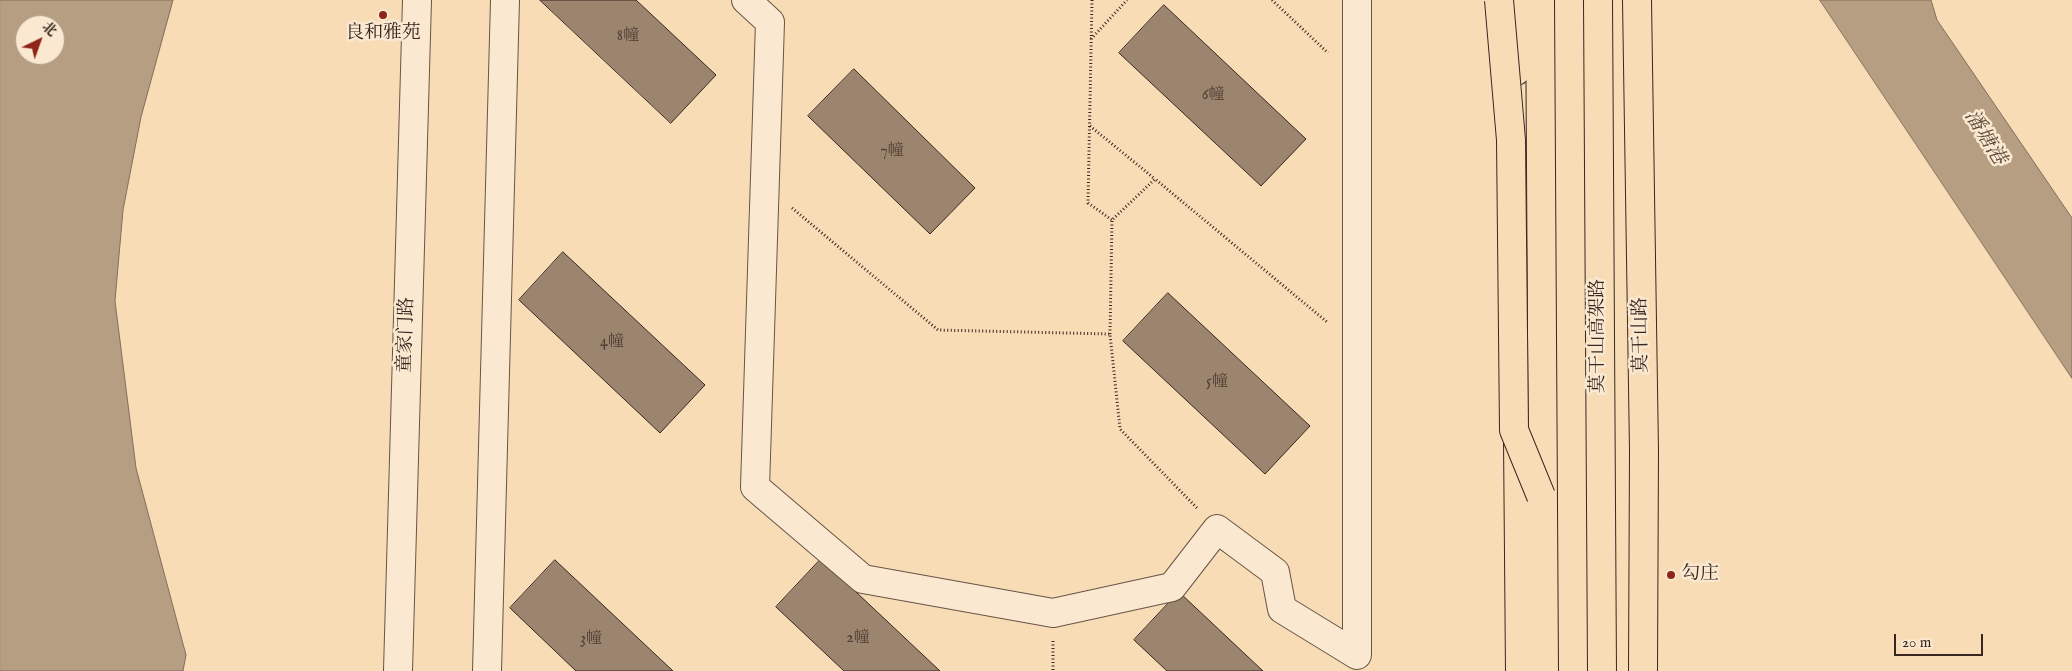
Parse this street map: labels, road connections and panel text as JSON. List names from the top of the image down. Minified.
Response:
{"streets":{"main road":["莫干山路","莫干山高架路"],"street":["童家门路"]},"water":["潘塘港"],"places":["良和雅苑","勾庄"],"house_numbers":["8幢","6幢","7幢","4幢","5幢","2幢","3幢"],"scale_bar":"20 m","north":"top right"}
